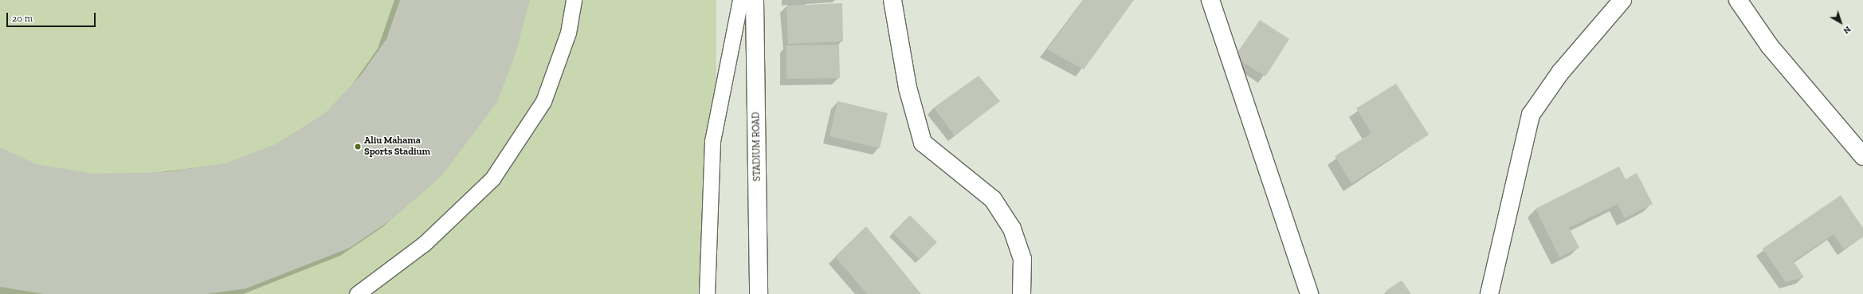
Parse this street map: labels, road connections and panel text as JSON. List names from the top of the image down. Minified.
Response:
{"streets":{"street":["STADIUM ROAD"]},"places":["Aliu Mahama Sports Stadium"],"scale_bar":"20 m","north":"bottom right"}
